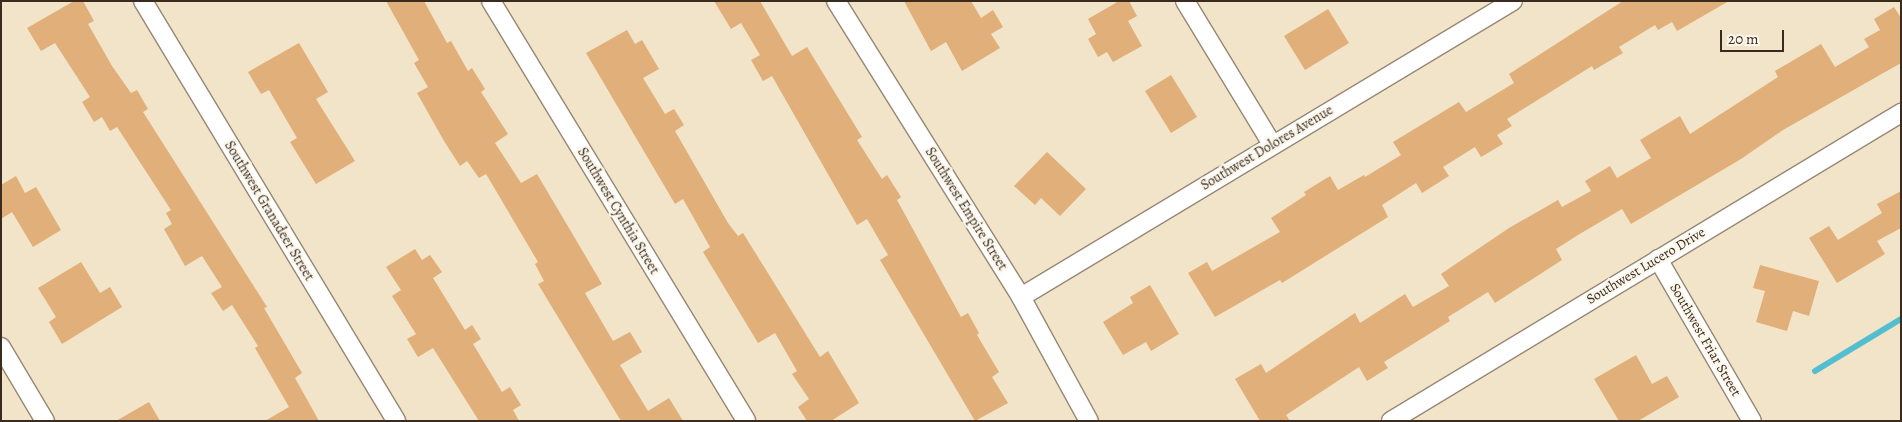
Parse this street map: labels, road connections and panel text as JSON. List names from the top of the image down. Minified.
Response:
{"streets":{"street":["Southwest Dolores Avenue","Southwest Empire Street","Southwest Granadeer Street","Southwest Cynthia Street","Southwest Lucero Drive","Southwest Friar Street"]},"crossings":[["Southwest Dolores Avenue","Southwest Empire Street"],["Southwest Lucero Drive","Southwest Friar Street"]],"scale_bar":"20 m"}
